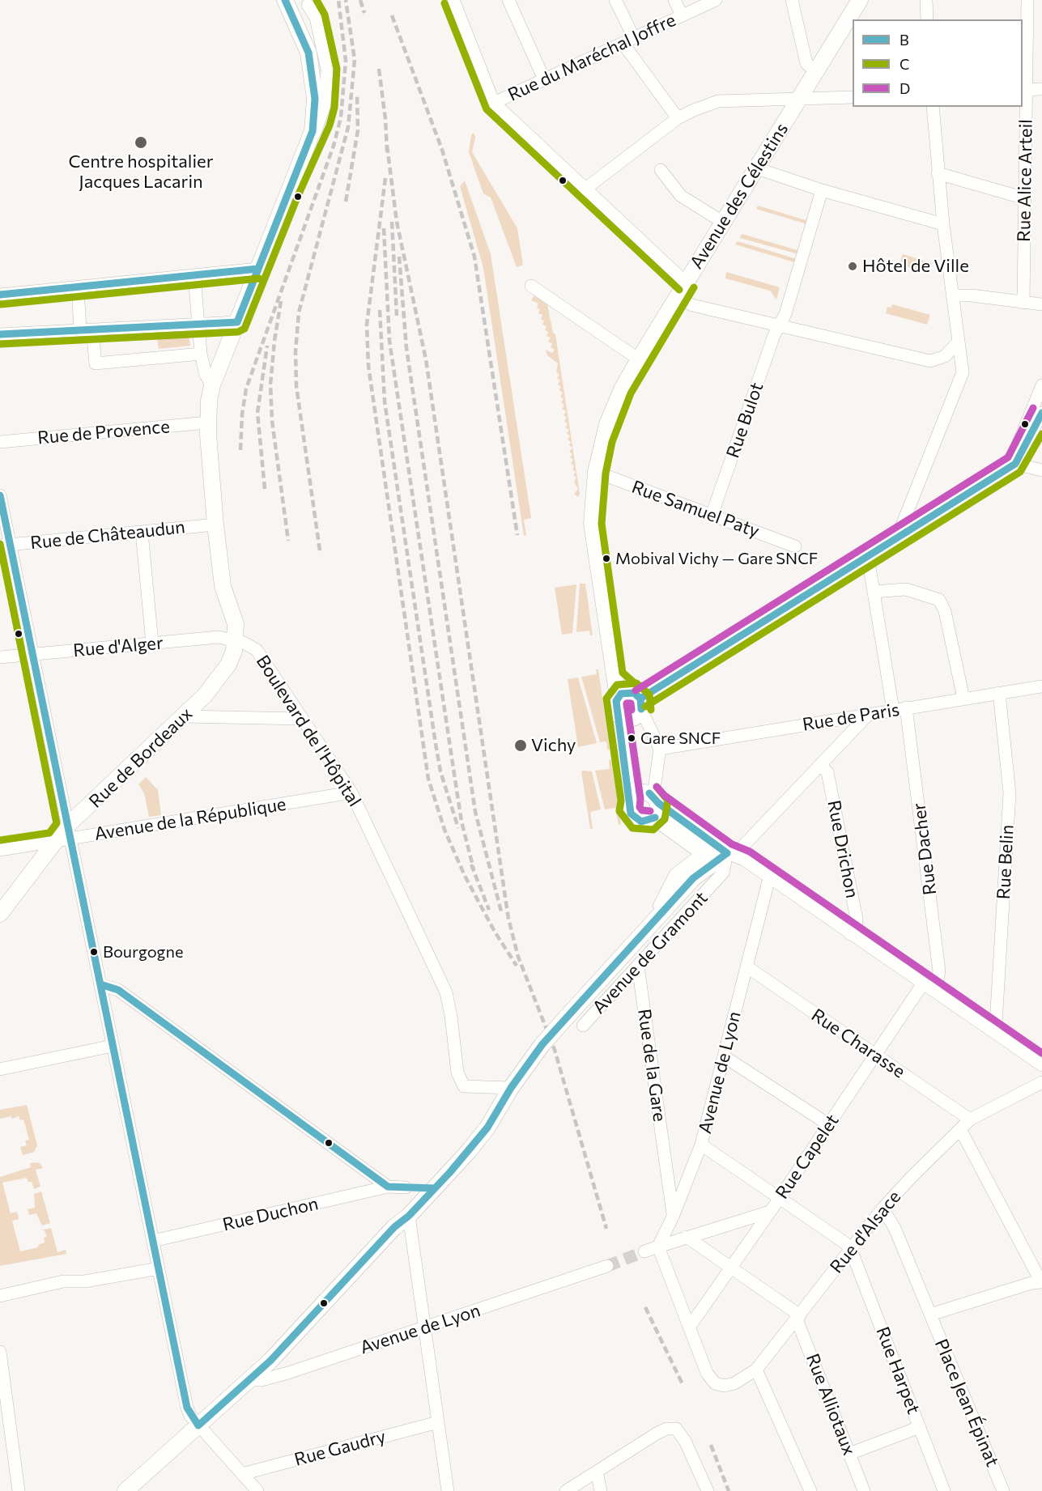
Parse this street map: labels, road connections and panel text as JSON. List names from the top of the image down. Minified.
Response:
{"streets":{"main road":["Avenue des Célestins","Rue de Bordeaux","Avenue de Gramont"],"street":["Rue du Maréchal Joffre","Rue Alice Arteil","Rue Bulot","Rue de Provence","Rue Samuel Paty","Rue de Châteaudun","Rue d'Alger","Rue de Paris","Boulevard de l'Hôpital","Avenue de la République","Rue Drichon","Rue Dacher","Rue Belin","Rue Charasse","Rue de la Gare","Avenue de Lyon","Rue Capelet","Rue Duchon","Rue d'Alsace","Rue Harpet","Place Jean Épinat","Rue Alliotaux","Rue Gaudry"]},"crossings":[["Avenue des Célestins","Rue Samuel Paty"],["Rue Bulot","Rue Samuel Paty"],["Rue d'Alger","Boulevard de l'Hôpital"],["Rue d'Alger","Rue de Bordeaux"],["Rue de Paris","Rue Dacher"],["Rue de Paris","Rue Belin"],["Rue de Paris","Avenue de Gramont"],["Boulevard de l'Hôpital","Rue de Bordeaux"],["Boulevard de l'Hôpital","Avenue de la République"],["Boulevard de l'Hôpital","Avenue de Gramont"],["Rue de Bordeaux","Avenue de la République"],["Rue Drichon","Avenue de Gramont"],["Rue Dacher","Rue Capelet"],["Avenue de Gramont","Rue de la Gare"],["Avenue de Gramont","Avenue de Lyon"],["Rue Charasse","Avenue de Lyon"],["Rue Charasse","Rue Capelet"],["Rue Charasse","Rue d'Alsace"],["Rue de la Gare","Avenue de Lyon"],["Rue Capelet","Rue d'Alsace"],["Rue d'Alsace","Rue Harpet"],["Rue d'Alsace","Place Jean Épinat"],["Rue d'Alsace","Rue Alliotaux"]],"places":["Centre hospitalier Jacques Lacarin","Hôtel de Ville","Mobival Vichy — Gare SNCF","Gare SNCF","Vichy","Bourgogne"],"lines":["transit line B","transit line C","transit line D"],"legend":["B","C","D"]}
